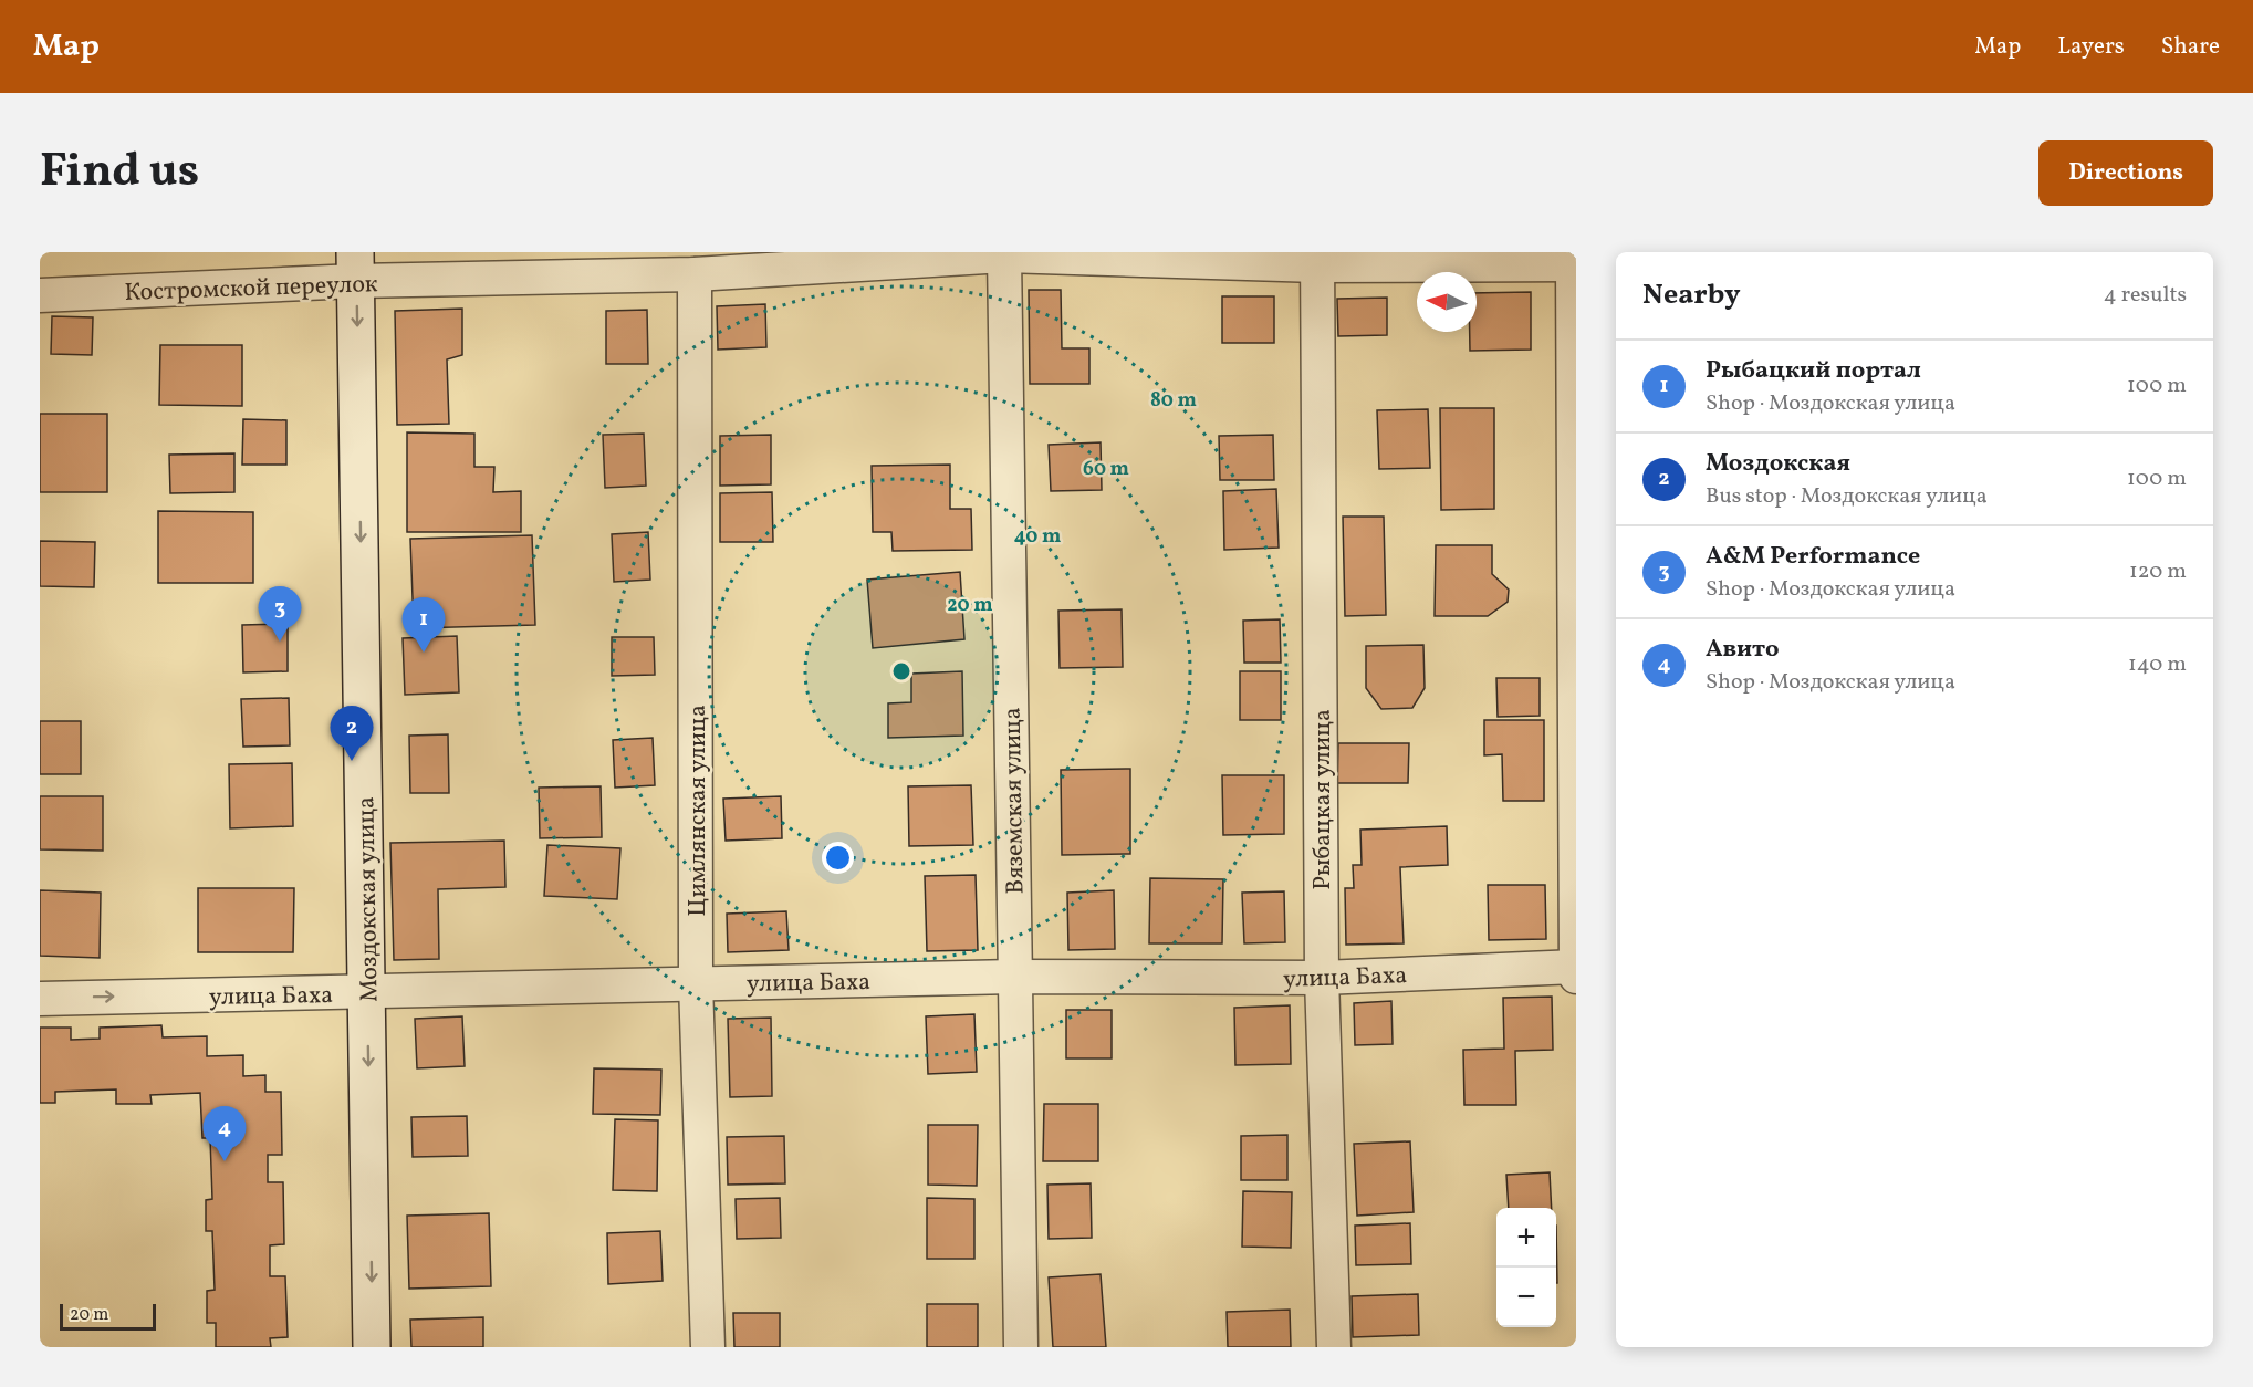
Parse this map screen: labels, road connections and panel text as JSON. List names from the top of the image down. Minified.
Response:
{"streets":{"main road":["Моздокская улица"],"street":["Костромской переулок","Рыбацкая улица","Вяземская улица","Цимлянская улица","улица Баха"]},"crossings":[["Костромской переулок","Рыбацкая улица"],["Костромской переулок","Вяземская улица"],["Костромской переулок","Цимлянская улица"],["Костромской переулок","Моздокская улица"],["Рыбацкая улица","улица Баха"],["Вяземская улица","улица Баха"],["Цимлянская улица","улица Баха"],["Моздокская улица","улица Баха"]],"one_way":["Моздокская улица"],"scale_bar":"20 m","north":"left","page":{"header":"Map","nav":["Map","Layers","Share"],"title":"Find us","buttons":"Directions","heading":["Nearby","4 results"],"list":[{"mark":"1","name":"Рыбацкий портал","note":"Shop · Моздокская улица","value":"100 m"},{"mark":"2","name":"Моздокская","note":"Bus stop · Моздокская улица","value":"100 m"},{"mark":"3","name":"A&M Performance","note":"Shop · Моздокская улица","value":"120 m"},{"mark":"4","name":"Авито","note":"Shop · Моздокская улица","value":"140 m"}],"pins":["3","1","2","4"],"map_buttons":["+","−"],"scale":"20 m"},"rings":["80 m","60 m","40 m","20 m"]}
